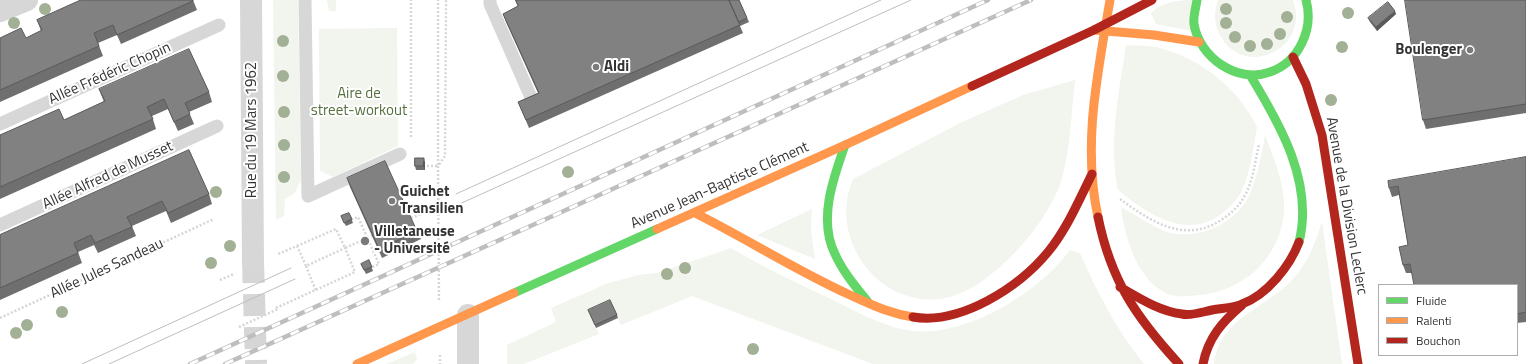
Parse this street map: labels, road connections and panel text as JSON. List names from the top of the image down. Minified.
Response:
{"streets":{"street":["Rue du 19 Mars 1962","Avenue Jean-Baptiste Clément","Avenue de la Division Leclerc"],"lane":["Allée Frédéric Chopin","Allée Alfred de Musset"],"path":["Allée Jules Sandeau"]},"parks":["Aire de street-workout"],"places":["Boulenger","Aldi","Guichet Transilien","Villetaneuse - Université"],"legend":["Fluide","Ralenti","Bouchon"]}
